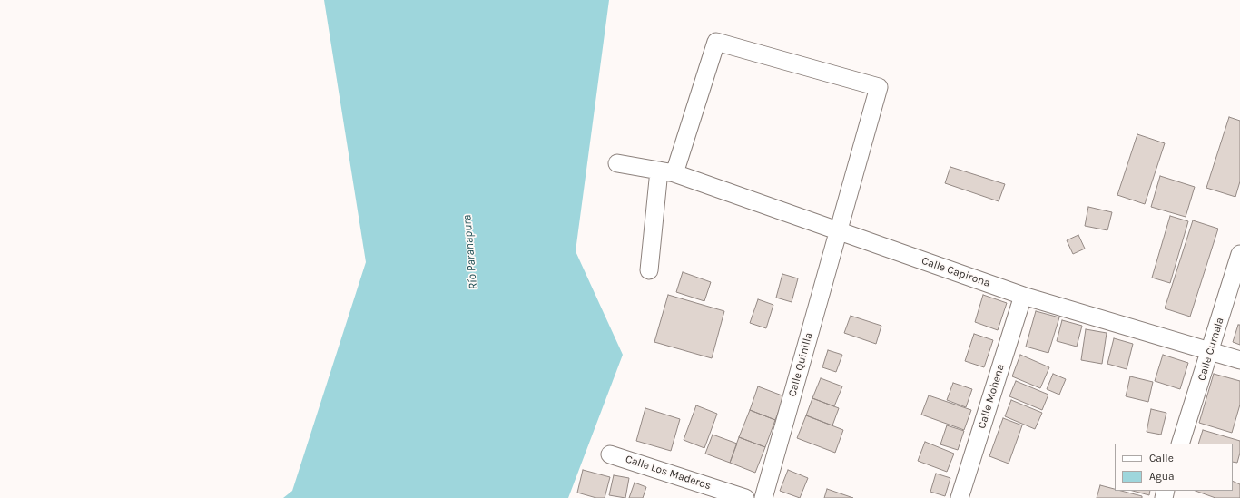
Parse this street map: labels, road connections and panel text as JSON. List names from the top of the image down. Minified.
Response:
{"streets":{"street":["Calle Capirona","Calle Cumala","Calle Quinilla","Calle Mohena","Calle Los Maderos"]},"crossings":[["Calle Capirona","Calle Cumala"],["Calle Capirona","Calle Quinilla"],["Calle Capirona","Calle Mohena"]],"water":["Río Paranapura"],"legend":["Calle","Agua"]}
